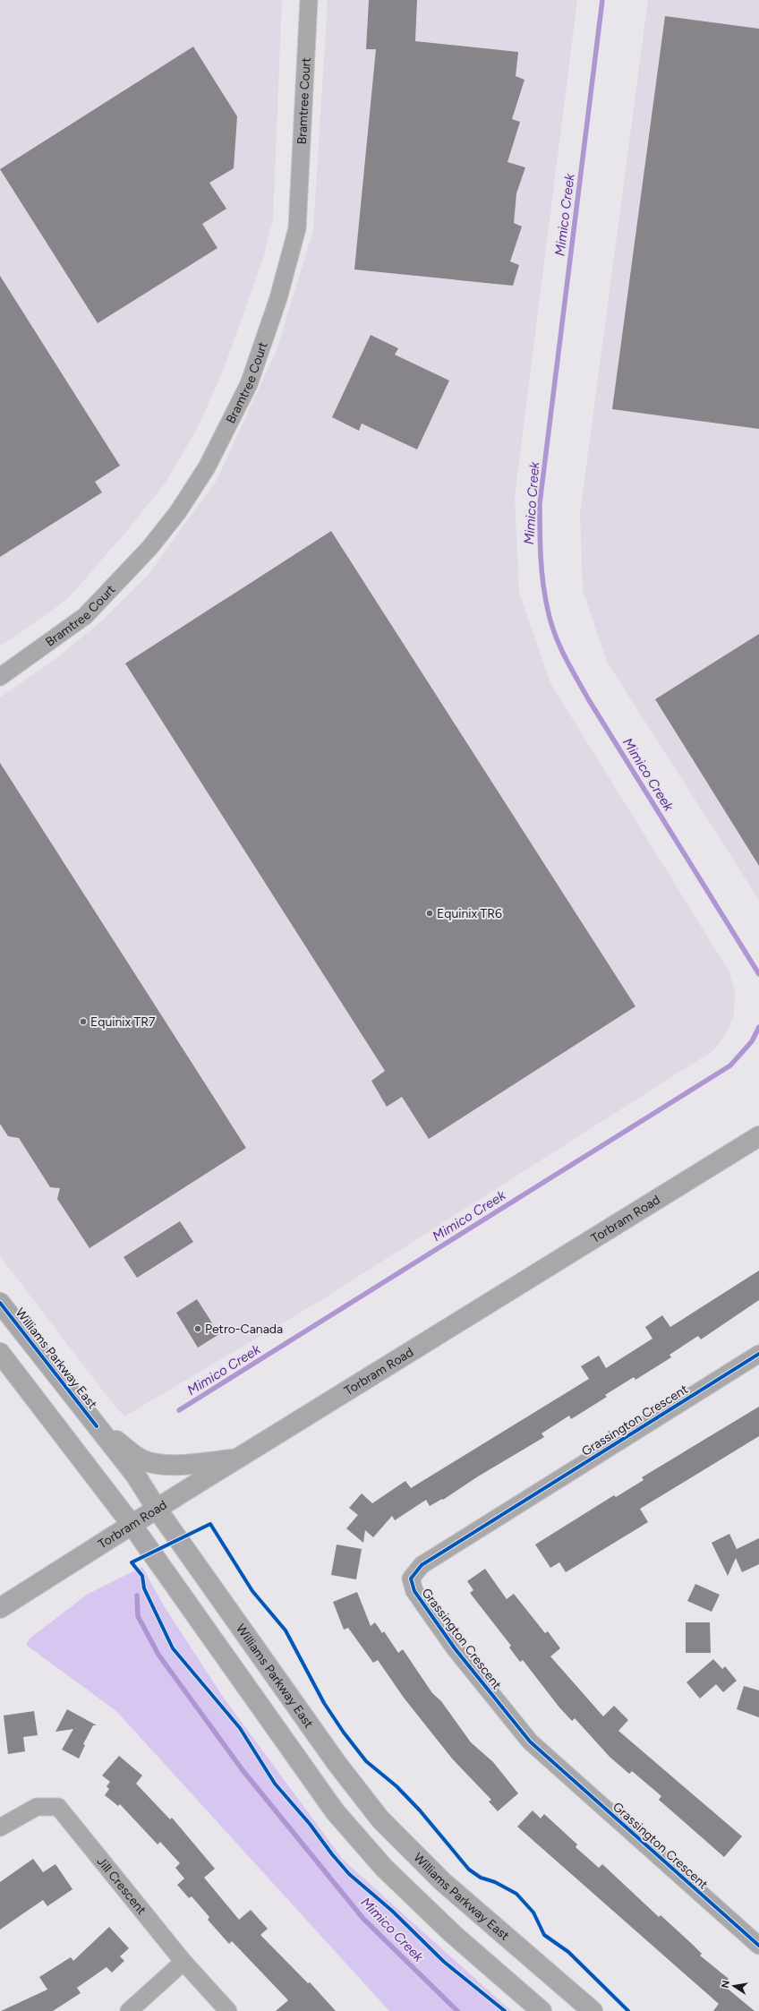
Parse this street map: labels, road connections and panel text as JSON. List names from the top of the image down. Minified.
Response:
{"streets":{"main road":["Torbram Road","Williams Parkway East"],"street":["Bramtree Court","Grassington Crescent","Jill Crescent"]},"crossings":[["Torbram Road","Williams Parkway East"]],"water":["Mimico Creek"],"places":["Equinix TR6","Equinix TR7","Petro-Canada"],"north":"left"}
